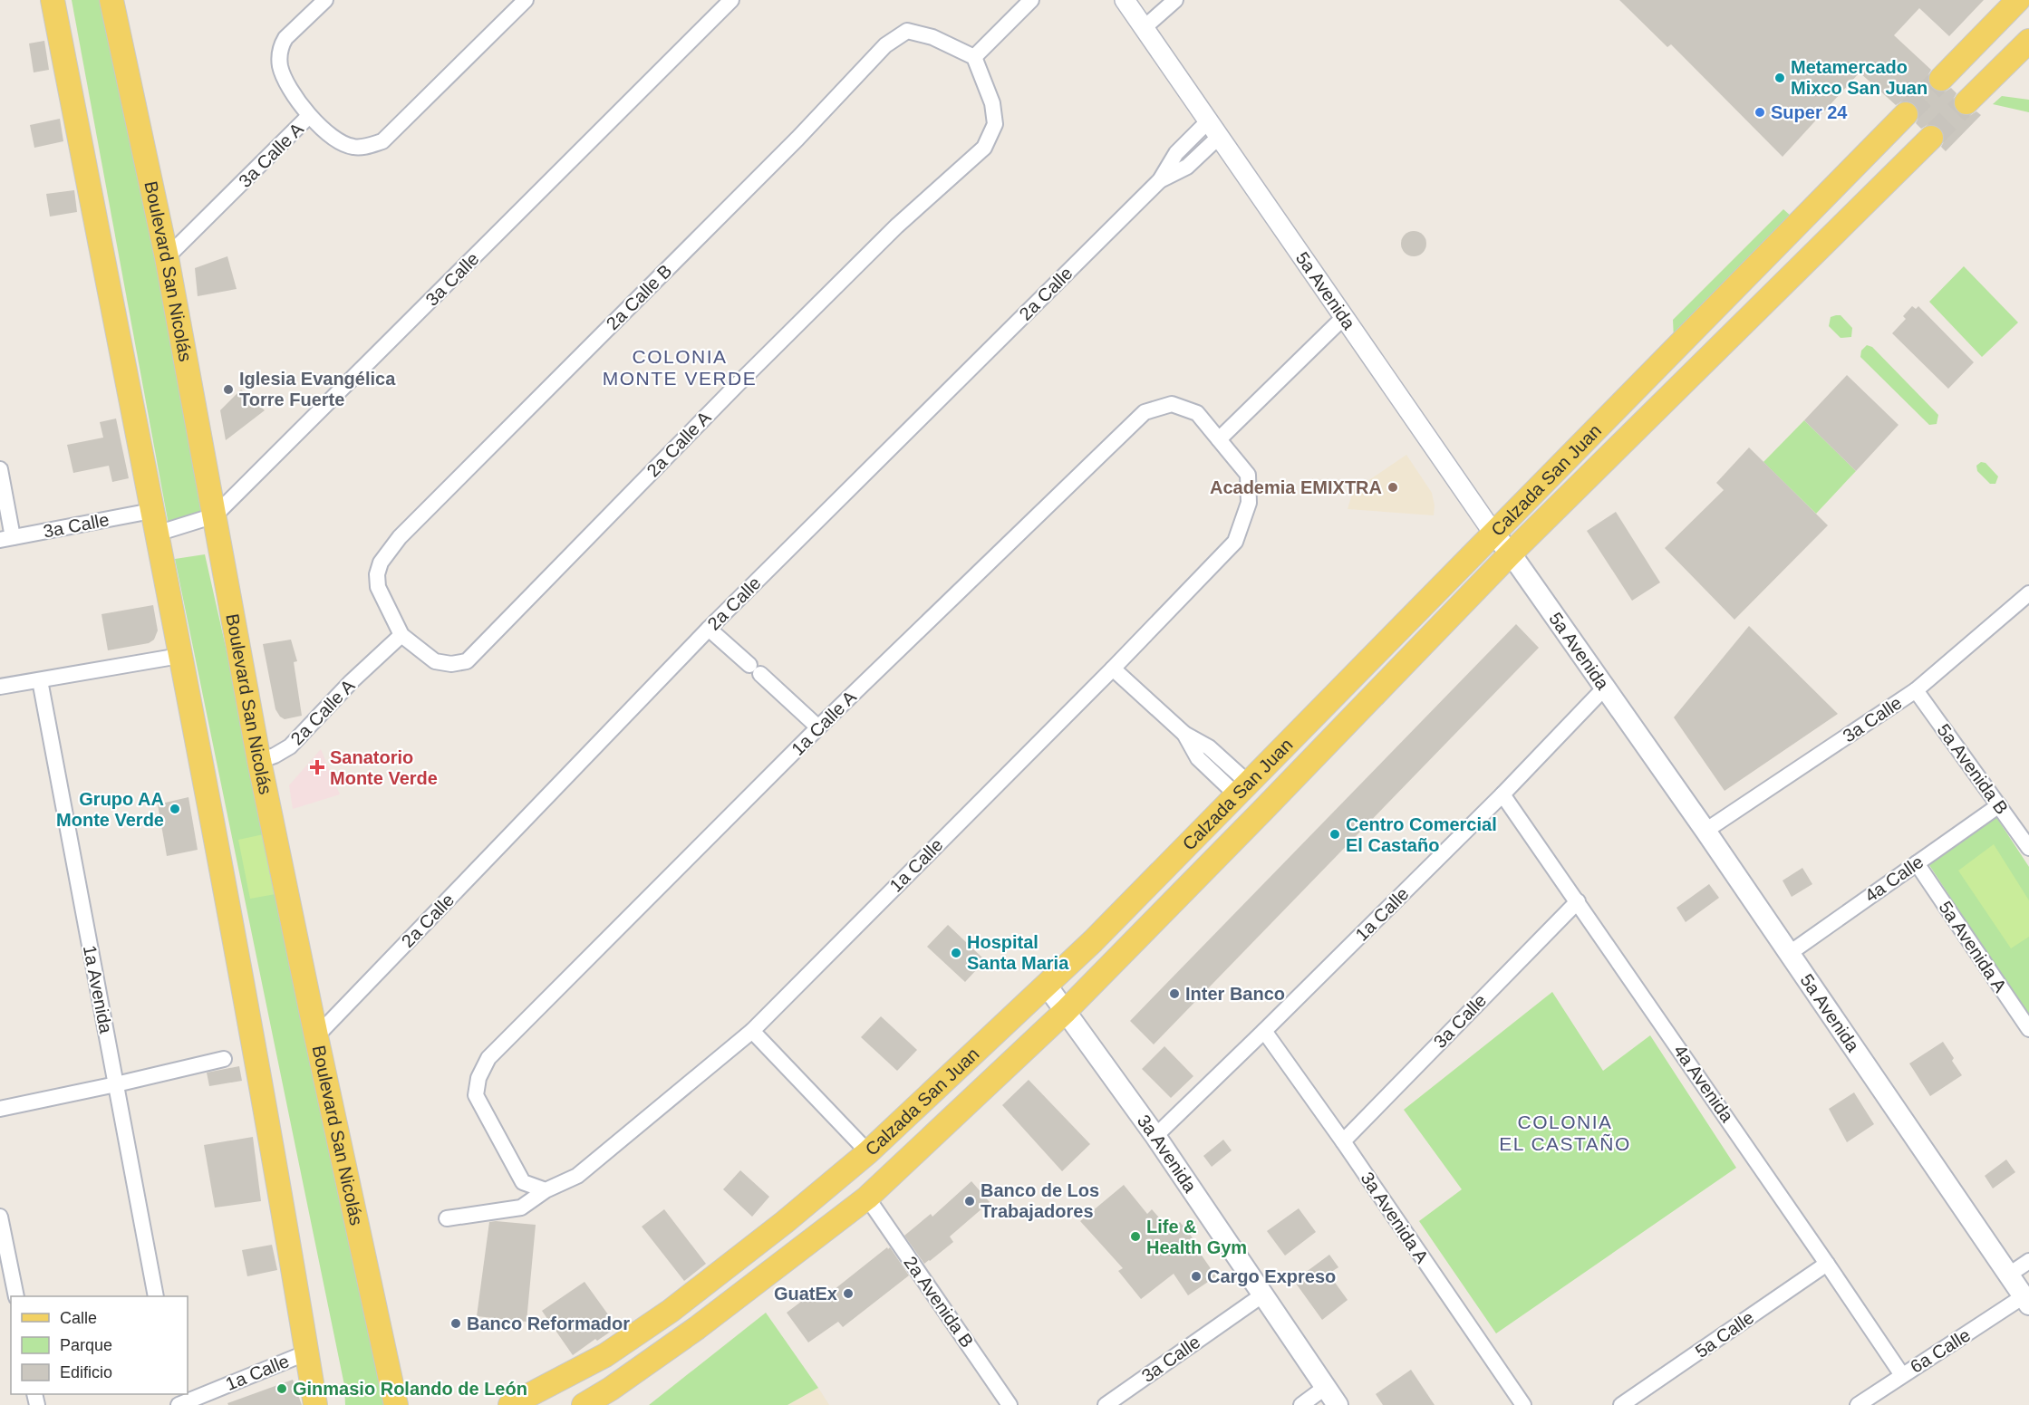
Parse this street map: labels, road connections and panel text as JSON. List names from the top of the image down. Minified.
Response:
{"streets":{"main road":["Boulevard San Nicolás","5a Avenida","Calzada San Juan","3a Avenida"],"street":["3a Calle A","3a Calle","2a Calle","2a Calle B","2a Calle A","1a Calle A","5a Avenida B","1a Calle","4a Calle","5a Avenida A","1a Avenida","4a Avenida","3a Avenida A","2a Avenida B","5a Calle","6a Calle"]},"crossings":[["3a Calle A","Boulevard San Nicolás"],["Boulevard San Nicolás","3a Calle"],["Boulevard San Nicolás","2a Calle"],["Boulevard San Nicolás","2a Calle A"],["3a Calle","5a Avenida"],["3a Calle","5a Avenida B"],["3a Calle","4a Avenida"],["3a Calle","3a Avenida"],["3a Calle","3a Avenida A"],["5a Avenida","2a Calle"],["5a Avenida","Calzada San Juan"],["5a Avenida","1a Calle"],["5a Avenida","4a Calle"],["5a Avenida","6a Calle"],["2a Calle B","2a Calle A"],["Calzada San Juan","3a Avenida"],["Calzada San Juan","2a Avenida B"],["1a Calle A","1a Calle"],["5a Avenida B","4a Calle"],["1a Calle","4a Avenida"],["1a Calle","3a Avenida"],["1a Calle","3a Avenida A"],["4a Calle","5a Avenida A"],["4a Avenida","5a Calle"],["4a Avenida","6a Calle"]],"districts":["COLONIA MONTE VERDE","COLONIA EL CASTAÑO"],"places":{"other":["Metamercado Mixco San Juan","Super 24","Iglesia Evangélica Torre Fuerte","Academia EMIXTRA","Grupo AA Monte Verde","Centro Comercial El Castaño","Hospital Santa Maria","Inter Banco","Banco de Los Trabajadores","Life & Health Gym","Cargo Expreso","GuatEx","Banco Reformador","Ginmasio Rolando de León"],"health":["Sanatorio Monte Verde"]},"legend":["Calle","Parque","Edificio"]}
